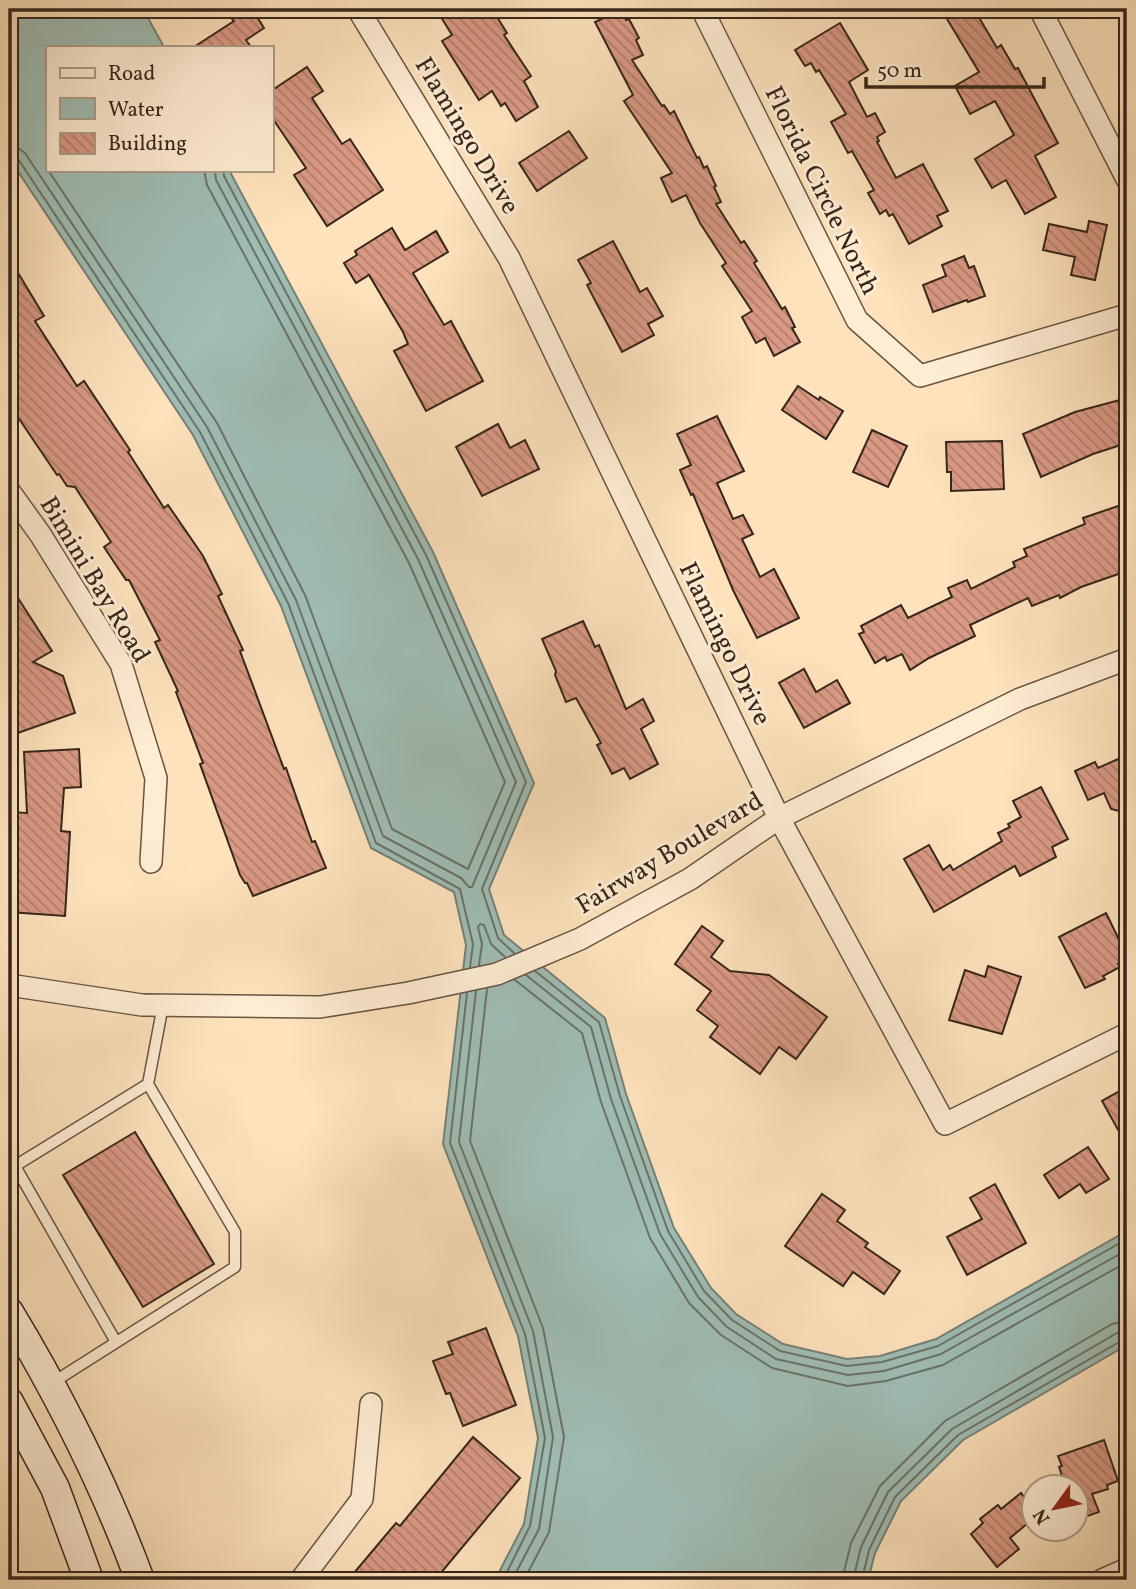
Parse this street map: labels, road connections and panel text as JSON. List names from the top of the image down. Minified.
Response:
{"streets":{"street":["Flamingo Drive","Florida Circle North","Bimini Bay Road","Fairway Boulevard"]},"crossings":[["Flamingo Drive","Fairway Boulevard"]],"legend":["Road","Water","Building"],"scale_bar":"50 m","north":"bottom left"}
